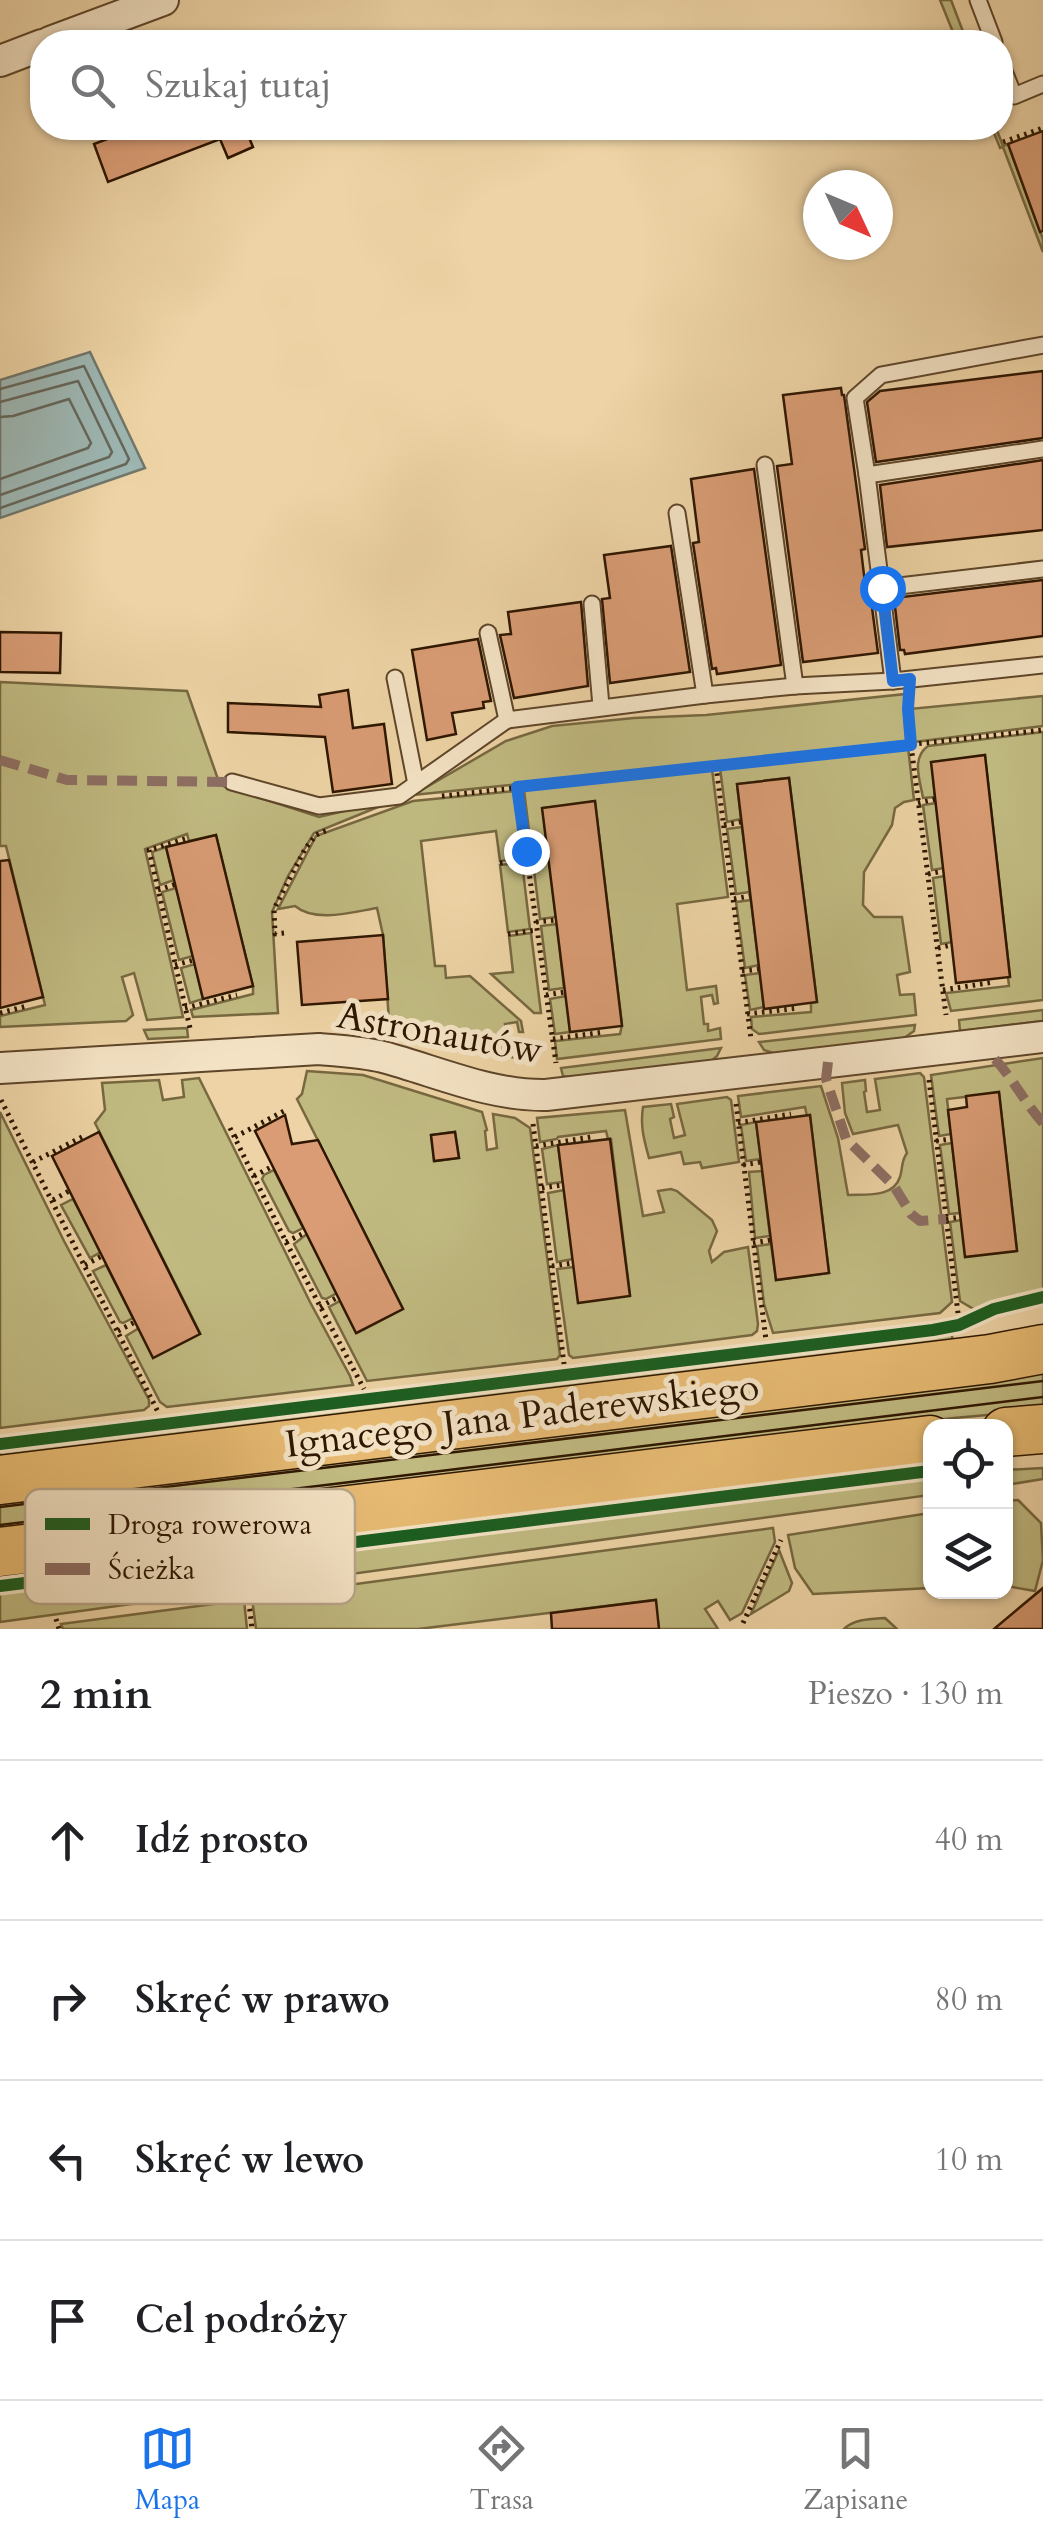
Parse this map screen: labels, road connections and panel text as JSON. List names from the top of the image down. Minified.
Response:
{"streets":{"main road":["Ignacego Jana Paderewskiego"],"street":["Astronautów"]},"legend":["Droga rowerowa","Ścieżka"],"north":"bottom right","page":{"search":"Szukaj tutaj","heading":["2 min","Pieszo · 130 m"],"list":[["Idź prosto","40 m"],["Skręć w prawo","80 m"],["Skręć w lewo","10 m"],"Cel podróży"],"nav":["Mapa","Trasa","Zapisane"]}}
